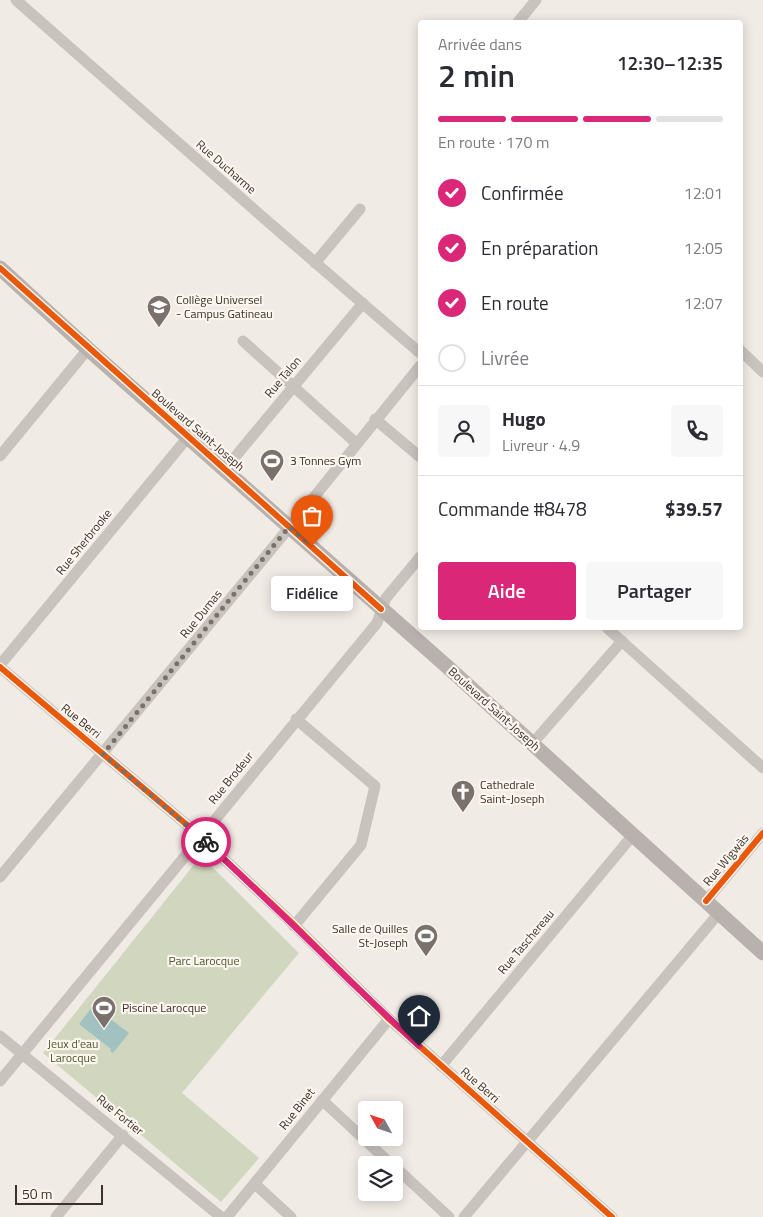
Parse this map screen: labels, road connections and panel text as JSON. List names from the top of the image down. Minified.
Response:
{"streets":{"main road":["Boulevard Saint-Joseph"],"street":["Rue Ducharme","Rue Talon","Rue Sherbrooke","Rue Dumas","Rue Berri","Rue Brodeur","Rue Wìgwàs","Rue Taschereau","Rue Binet","Rue Fortier"]},"crossings":[["Rue Ducharme","Rue Talon"],["Rue Talon","Boulevard Saint-Joseph"],["Boulevard Saint-Joseph","Rue Sherbrooke"],["Boulevard Saint-Joseph","Rue Dumas"],["Boulevard Saint-Joseph","Rue Brodeur"],["Boulevard Saint-Joseph","Rue Wìgwàs"],["Boulevard Saint-Joseph","Rue Taschereau"],["Rue Sherbrooke","Rue Berri"],["Rue Dumas","Rue Berri"],["Rue Berri","Rue Brodeur"],["Rue Berri","Rue Taschereau"],["Rue Berri","Rue Binet"],["Rue Brodeur","Rue Fortier"]],"parks":["Parc Larocque","Jeux d'eau Larocque"],"places":{"school or university":["Collège Universel - Campus Gatineau"],"sports":["3 Tonnes Gym","Salle de Quilles St-Joseph","Piscine Larocque"],"other":["Fidélice"],"church":["Cathedrale Saint-Joseph"]},"scale_bar":"50 m","north":"top left","page":{"heading":["2 min","Arrivée dans","12:30–12:35"],"panel":["Hugo","Livreur · 4.9","Commande #8478","$39.57"],"bar":"En route · 170 m","list":[["Confirmée","12:01"],["En préparation","12:05"],["En route","12:07"],"Livrée"],"buttons":["Aide","Partager"],"bubble":"Fidélice","scale":"50 m"}}
